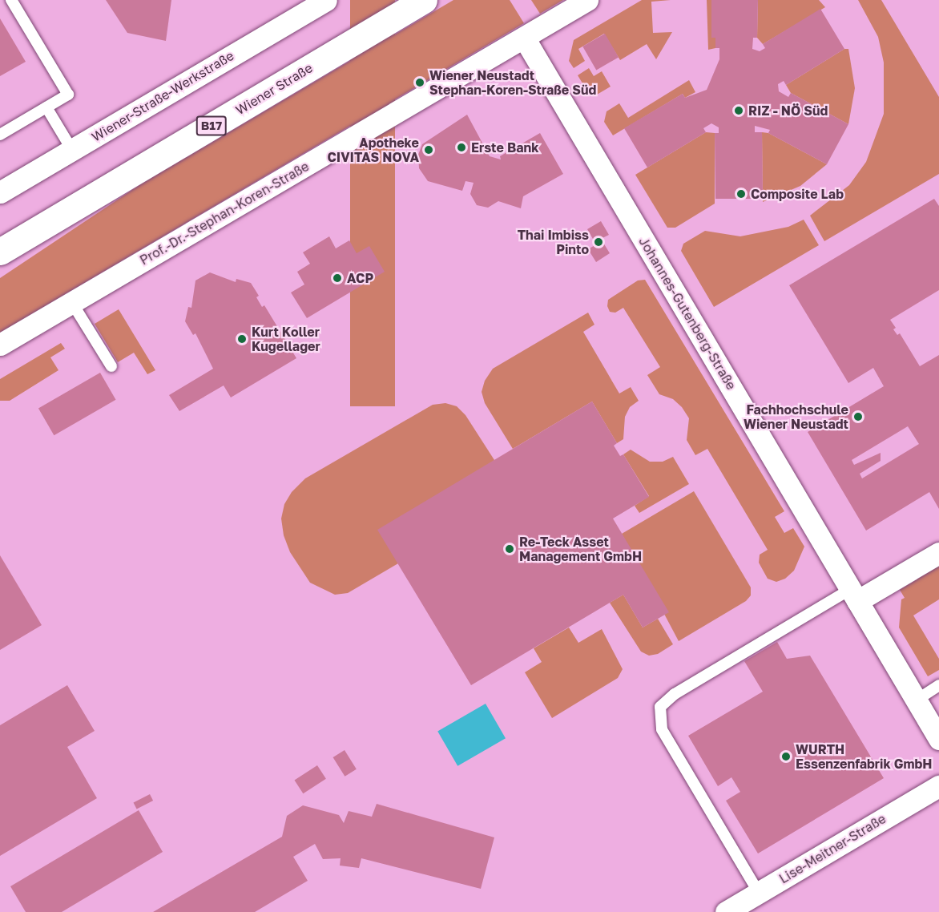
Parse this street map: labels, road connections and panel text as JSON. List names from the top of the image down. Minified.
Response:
{"streets":{"main road":["Wiener Straße","B17"],"street":["Wiener-Straße-Werkstraße","Prof.-Dr.-Stephan-Koren-Straße","Johannes-Gutenberg-Straße","Lise-Meitner-Straße"]},"crossings":[["Prof.-Dr.-Stephan-Koren-Straße","Johannes-Gutenberg-Straße"]],"places":["Wiener Neustadt Stephan-Koren-Straße Süd","RIZ - NÖ Süd","Erste Bank","Apotheke CIVITAS NOVA","Composite Lab","Thai Imbiss Pinto","ACP","Kurt Koller Kugellager","Fachhochschule Wiener Neustadt","Re-Teck Asset Management GmbH","WURTH Essenzenfabrik GmbH"]}
